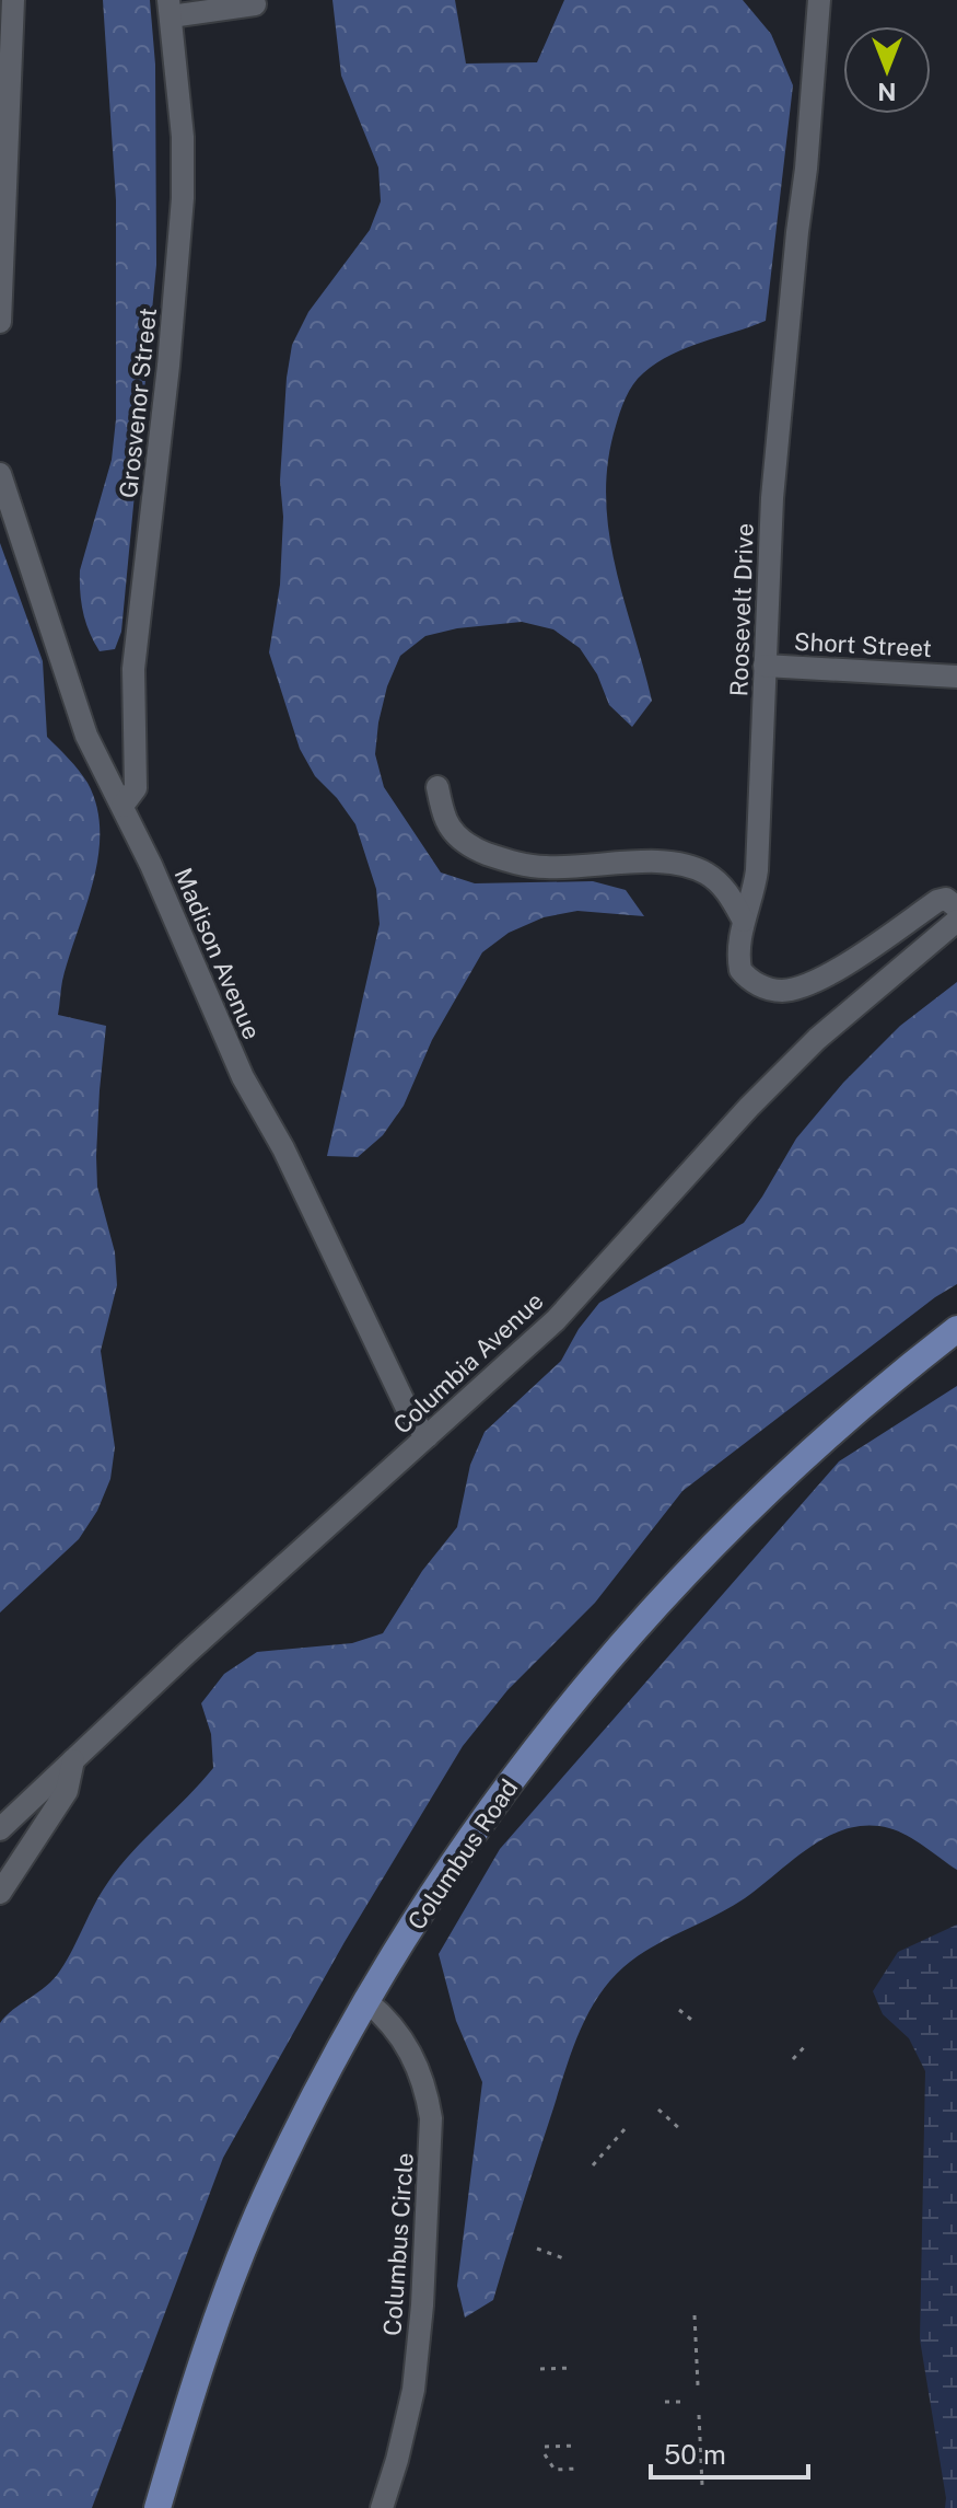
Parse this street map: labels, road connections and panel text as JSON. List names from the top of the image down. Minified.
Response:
{"streets":{"main road":["Columbus Road"],"street":["Grosvenor Street","Roosevelt Drive","Short Street","Madison Avenue","Columbia Avenue","Columbus Circle"]},"crossings":[["Grosvenor Street","Madison Avenue"],["Roosevelt Drive","Short Street"],["Madison Avenue","Columbia Avenue"],["Columbus Road","Columbus Circle"]],"scale_bar":"50 m","north":"bottom"}
